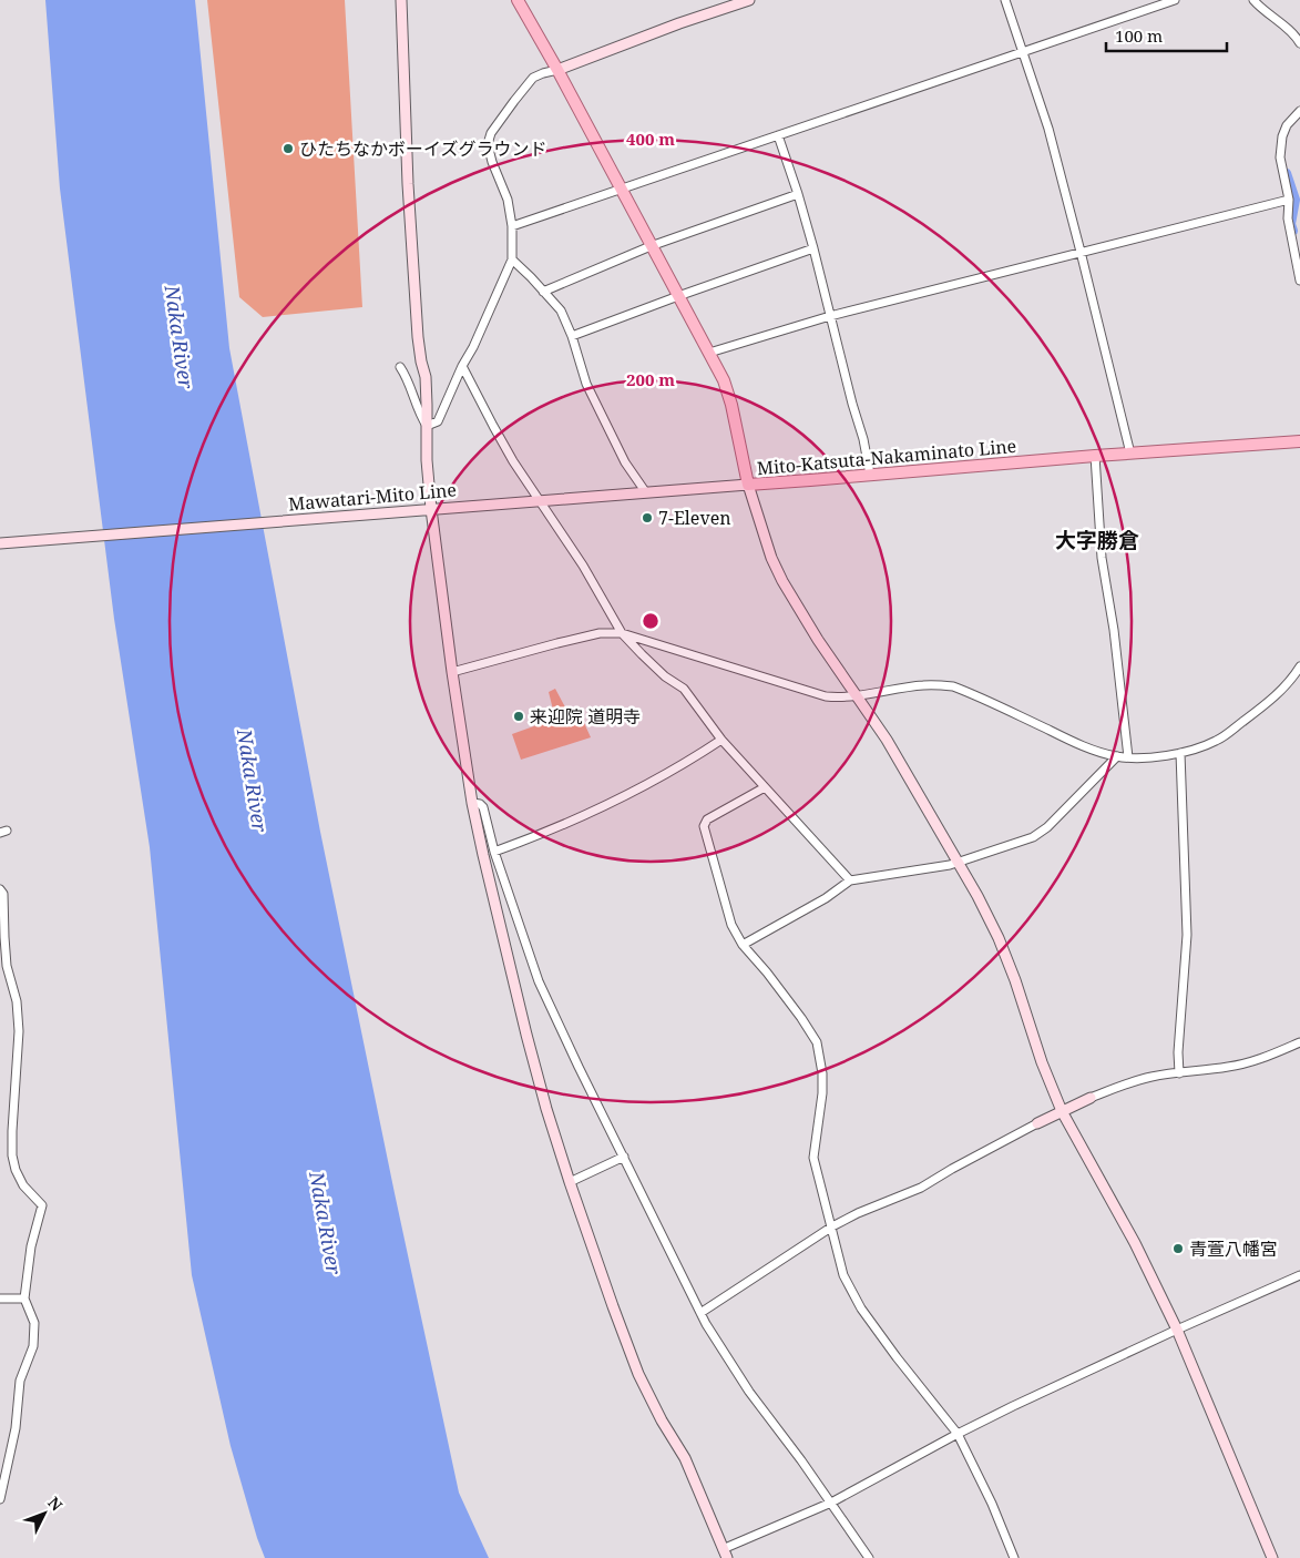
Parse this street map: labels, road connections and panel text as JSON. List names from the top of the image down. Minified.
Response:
{"streets":{"main road":["Mito-Katsuta-Nakaminato Line"],"street":["Mawatari-Mito Line"]},"crossings":[["Mito-Katsuta-Nakaminato Line","Mawatari-Mito Line"]],"districts":["大字勝倉"],"water":["Naka River"],"places":["ひたちなかボーイズグラウンド","7-Eleven","来迎院 道明寺","青萱八幡宮"],"scale_bar":"100 m","north":"top right","rings":["400 m","200 m"]}
